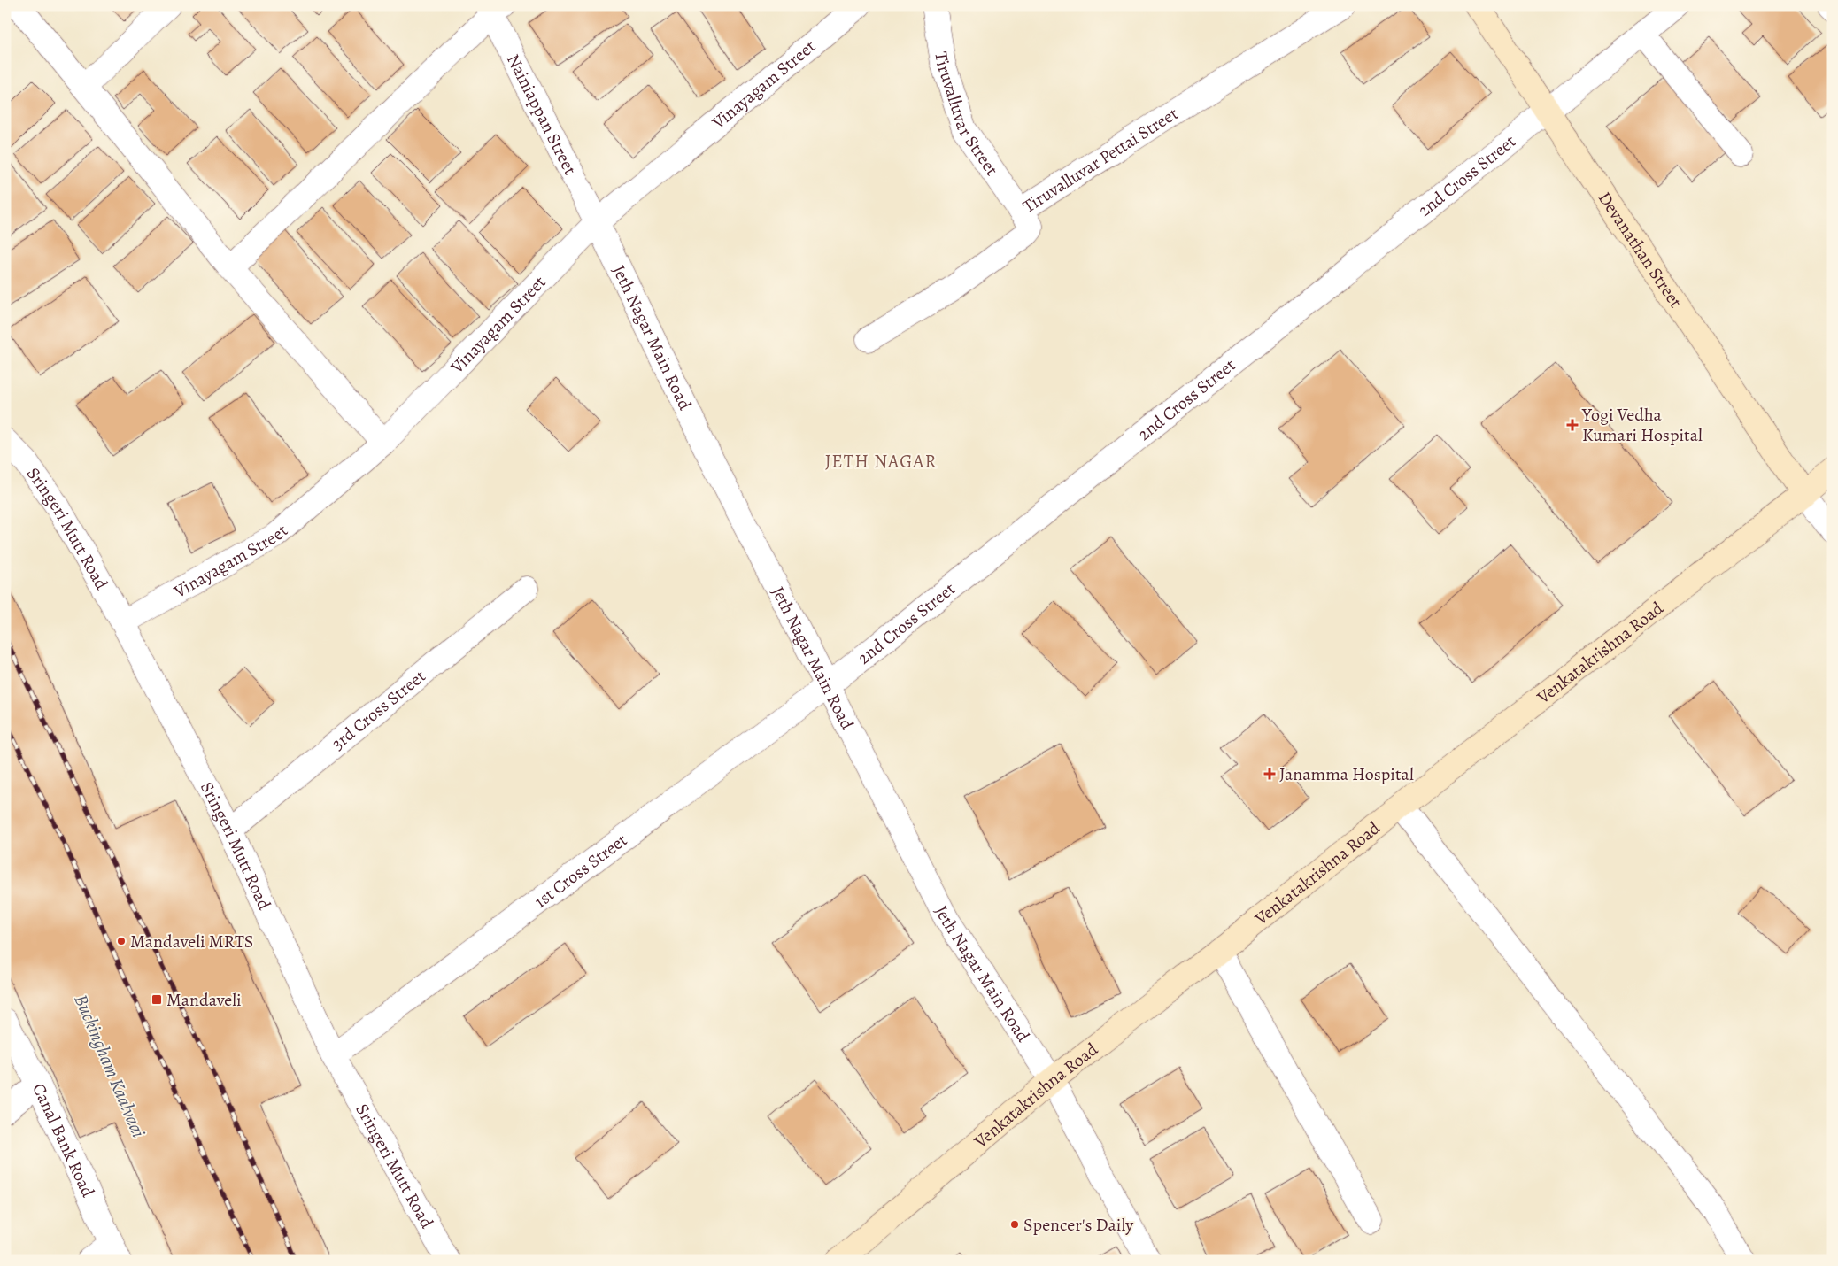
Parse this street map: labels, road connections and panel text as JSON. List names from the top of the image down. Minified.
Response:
{"streets":{"main road":["Devanathan Street","Venkatakrishna Road"],"street":["Vinayagam Street","Tiruvalluvar Street","Nainiappan Street","Tiruvalluvar Pettai Street","2nd Cross Street","Jeth Nagar Main Road","Sringeri Mutt Road","3rd Cross Street","1st Cross Street","Canal Bank Road"]},"crossings":[["Vinayagam Street","Nainiappan Street"],["Vinayagam Street","Jeth Nagar Main Road"],["Vinayagam Street","Sringeri Mutt Road"],["Tiruvalluvar Street","Tiruvalluvar Pettai Street"],["Nainiappan Street","Jeth Nagar Main Road"],["2nd Cross Street","Devanathan Street"],["2nd Cross Street","Jeth Nagar Main Road"],["2nd Cross Street","1st Cross Street"],["Devanathan Street","Venkatakrishna Road"],["Jeth Nagar Main Road","Venkatakrishna Road"],["Jeth Nagar Main Road","1st Cross Street"],["Sringeri Mutt Road","3rd Cross Street"],["Sringeri Mutt Road","1st Cross Street"]],"districts":["JETH NAGAR"],"water":["Buckingham Kaalvaai"],"places":{"health":["Yogi Vedha Kumari Hospital","Janamma Hospital"],"other":["Mandaveli MRTS","Spencer's Daily"],"transit":["Mandaveli"]}}
